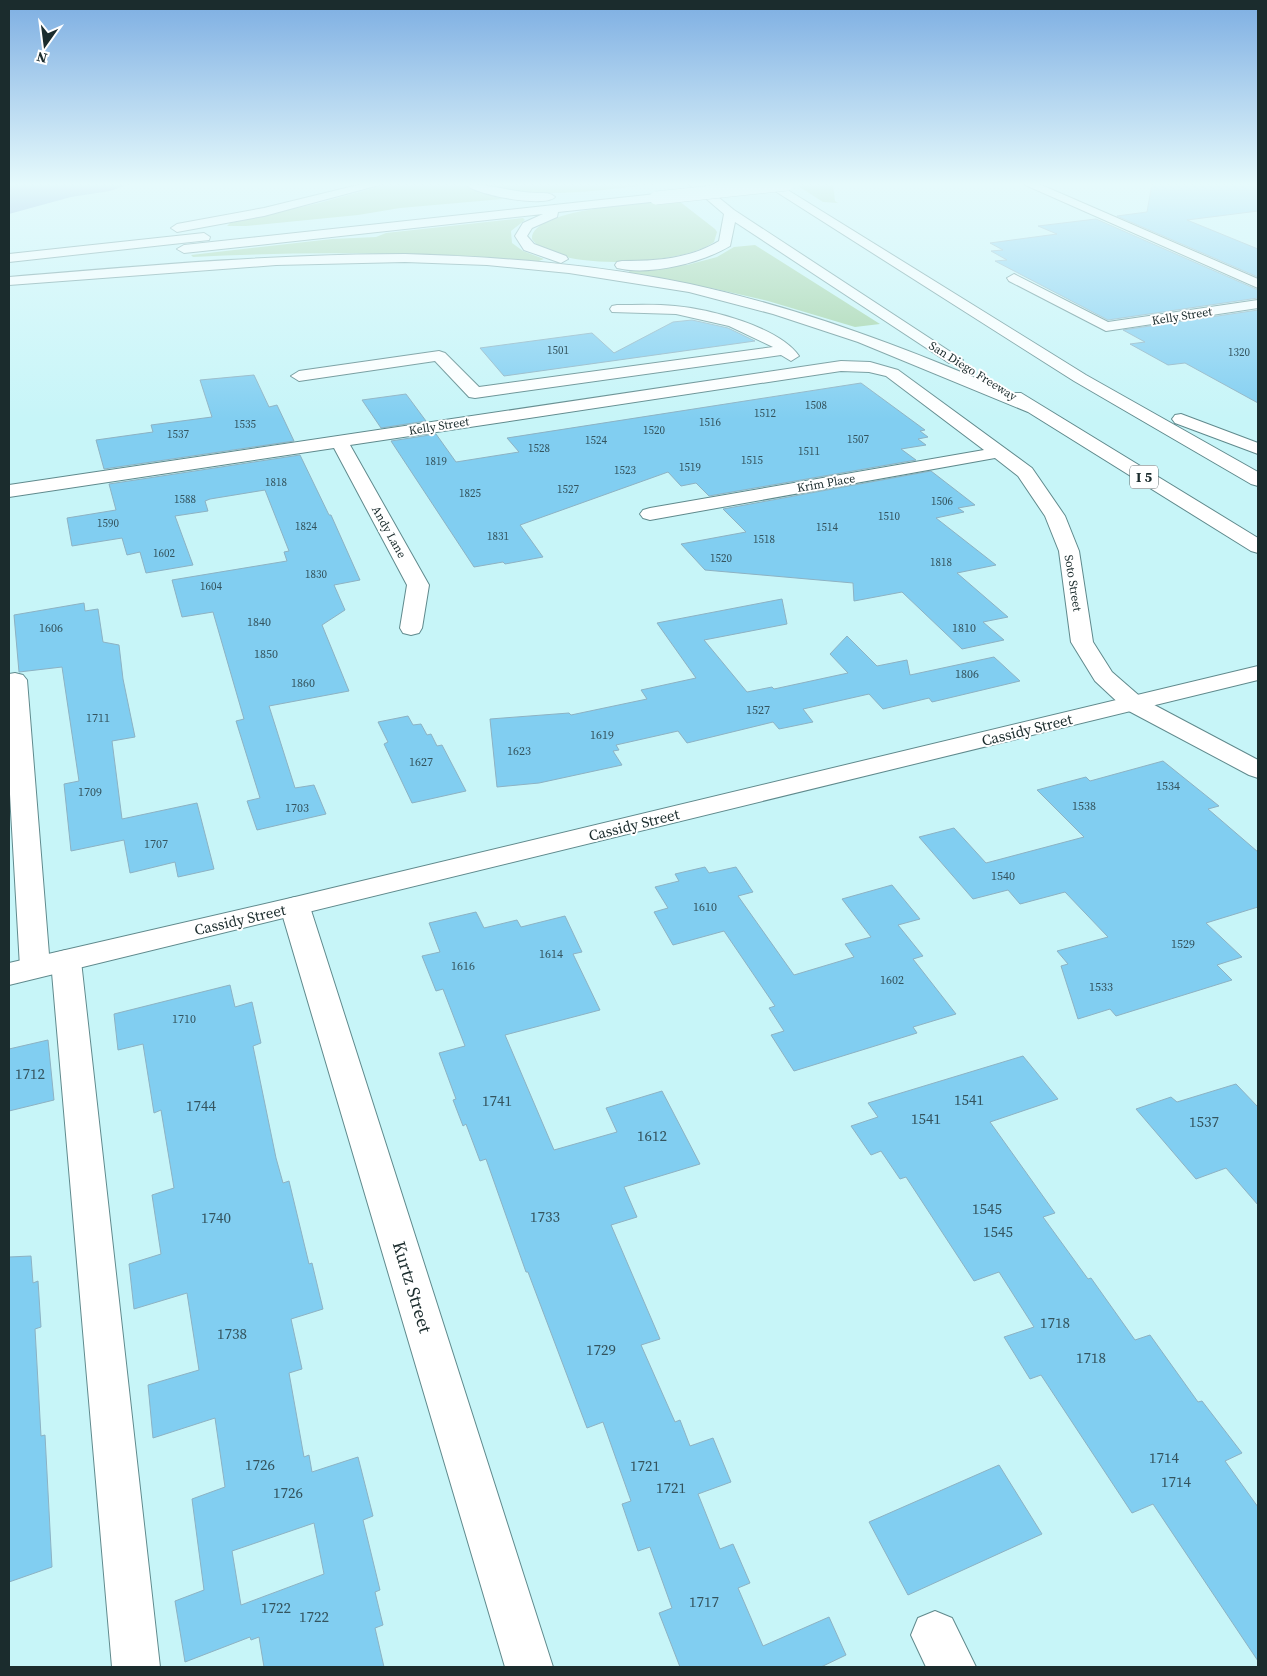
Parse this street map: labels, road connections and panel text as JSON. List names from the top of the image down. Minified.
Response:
{"streets":{"main road":["Kelly Street","San Diego Freeway","I 5","Krim Place","Andy Lane","Soto Street","Cassidy Street","Kurtz Street"]},"crossings":[["Kelly Street","Andy Lane"],["Kelly Street","Soto Street"],["Krim Place","Soto Street"],["Soto Street","Cassidy Street"],["Cassidy Street","Kurtz Street"]],"house_numbers":["1501","1320","1508","1512","1516","1535","1520","1537","1507","1524","1528","1511","1515","1819","1519","1523","1818","1527","1825","1588","1506","1510","1590","1824","1514","1831","1518","1602","1520","1818","1830","1604","1840","1606","1810","1850","1806","1860","1527","1711","1619","1623","1627","1534","1709","1538","1703","1707","1540","1610","1529","1614","1616","1602","1533","1710","1712","1541","1741","1744","1541","1537","1612","1545","1733","1740","1545","1718","1738","1729","1718","1714","1726","1721","1714","1721","1726","1717","1722","1722"],"north":"bottom"}
